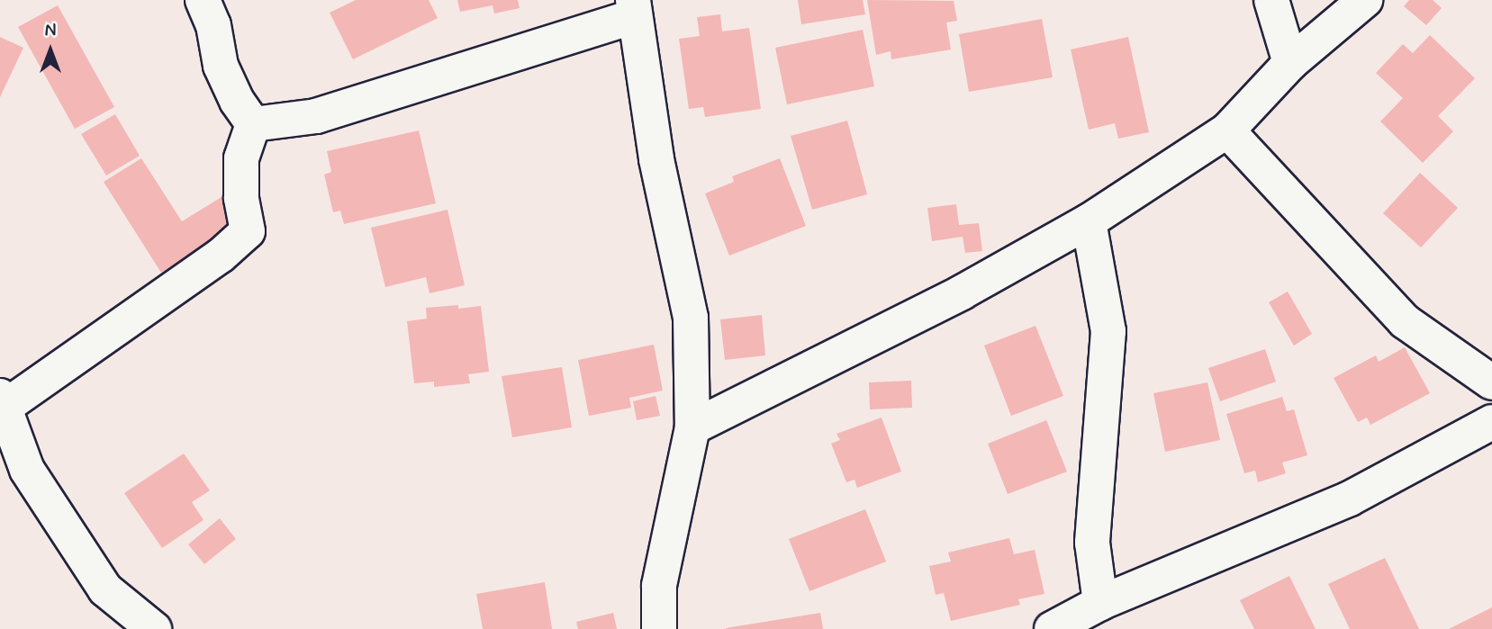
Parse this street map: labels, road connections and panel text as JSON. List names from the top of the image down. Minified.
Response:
{"north":"top"}
